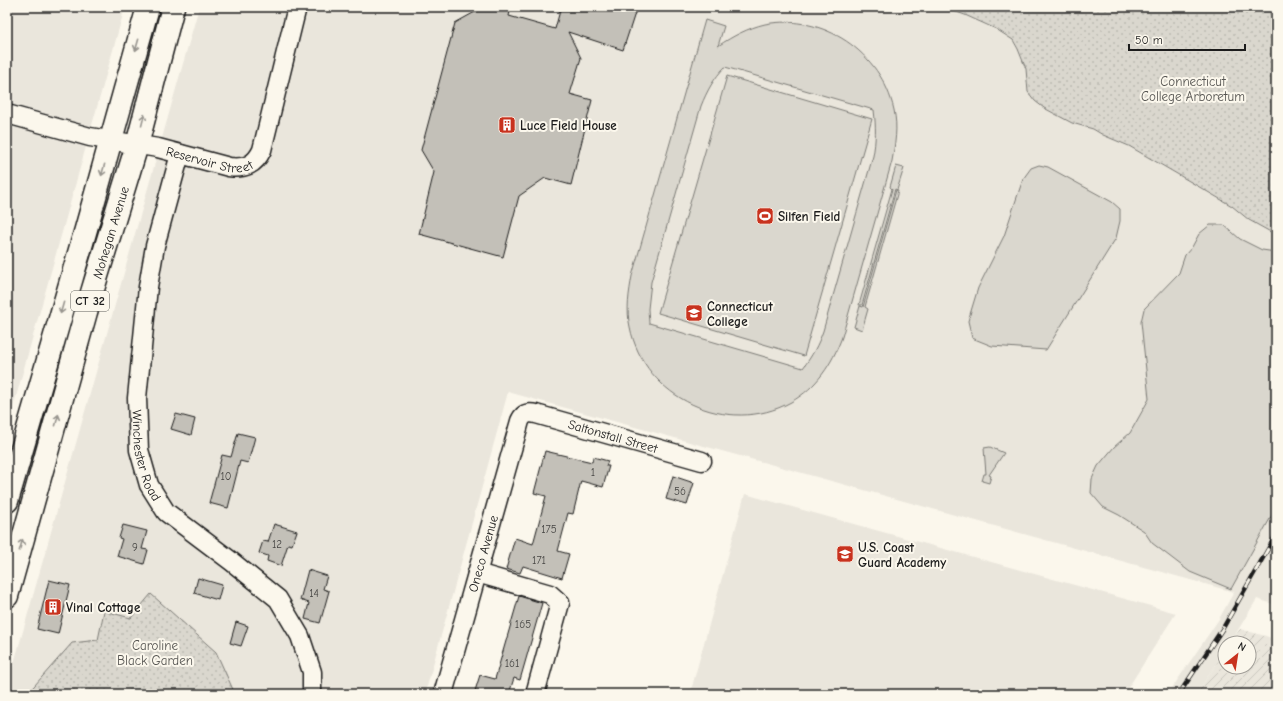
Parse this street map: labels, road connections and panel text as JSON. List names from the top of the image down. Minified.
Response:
{"streets":{"highway":["Mohegan Avenue","CT 32"],"street":["Reservoir Street","Saltonstall Street","Winchester Road","Oneco Avenue"]},"crossings":[["Reservoir Street","Mohegan Avenue"],["Reservoir Street","Winchester Road"],["Saltonstall Street","Oneco Avenue"]],"parks":["Connecticut College Arboretum","Caroline Black Garden"],"places":{"building":["Luce Field House","Vinal Cottage"],"sports":["Silfen Field"],"school or university":["Connecticut College","U.S. Coast Guard Academy"]},"house_numbers":["1","10","56","175","12","9","171","14","165","161"],"scale_bar":"50 m","north":"top right"}
